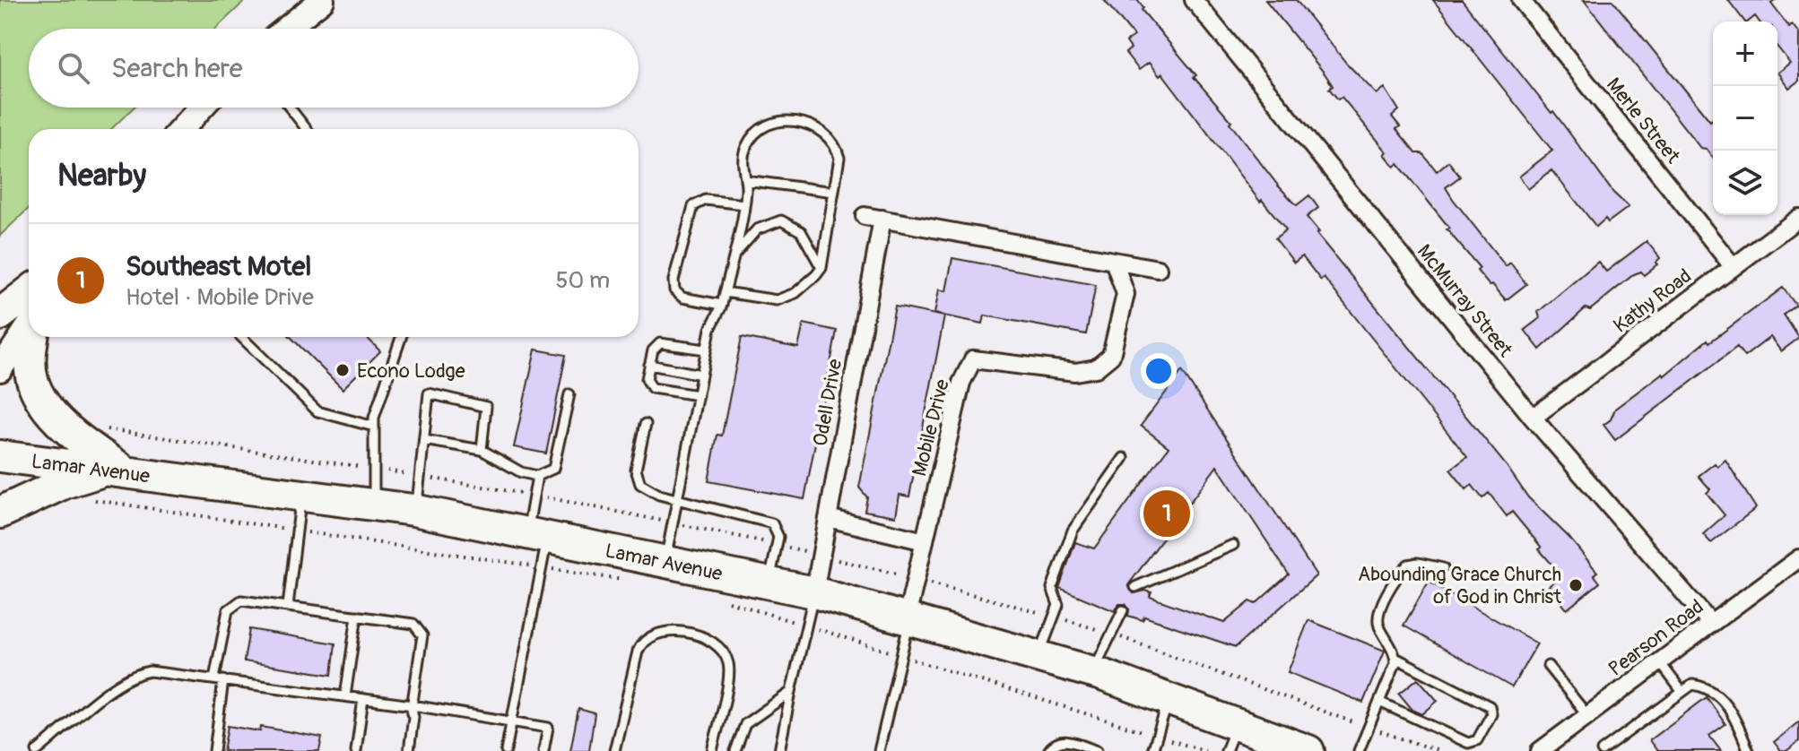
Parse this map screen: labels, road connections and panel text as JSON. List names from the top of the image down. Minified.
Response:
{"streets":{"highway":["Lamar Avenue"],"street":["Merle Street","McMurray Street","Kathy Road","Odell Drive","Mobile Drive","Pearson Road"]},"crossings":[["Merle Street","Kathy Road"],["McMurray Street","Kathy Road"],["McMurray Street","Pearson Road"],["Odell Drive","Lamar Avenue"],["Mobile Drive","Lamar Avenue"]],"places":["Econo Lodge","Abounding Grace Church of God in Christ"],"page":{"map_buttons":["+","−"],"search":"Search here","heading":"Nearby","list":[{"mark":"1","name":"Southeast Motel","note":"Hotel · Mobile Drive","value":"50 m"}],"pins":"1"}}
